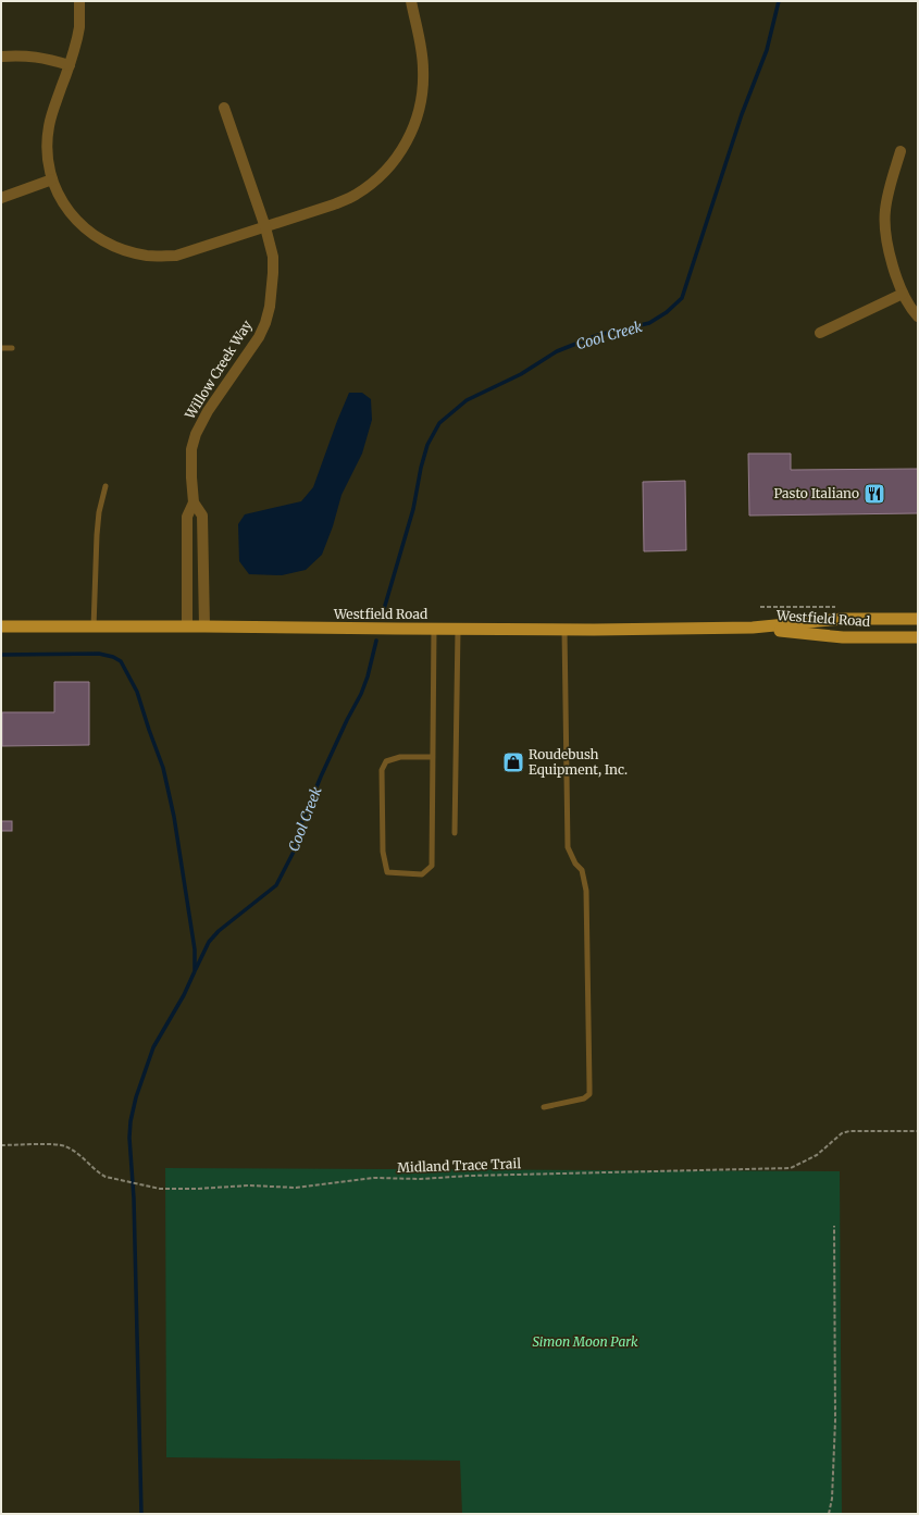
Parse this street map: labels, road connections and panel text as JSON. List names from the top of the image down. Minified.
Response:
{"streets":{"main road":["Westfield Road"],"street":["Willow Creek Way"],"path":["Midland Trace Trail"]},"crossings":[["Willow Creek Way","Westfield Road"]],"water":["Cool Creek"],"parks":["Simon Moon Park"],"places":{"restaurant":["Pasto Italiano"],"shop":["Roudebush Equipment, Inc."]}}
